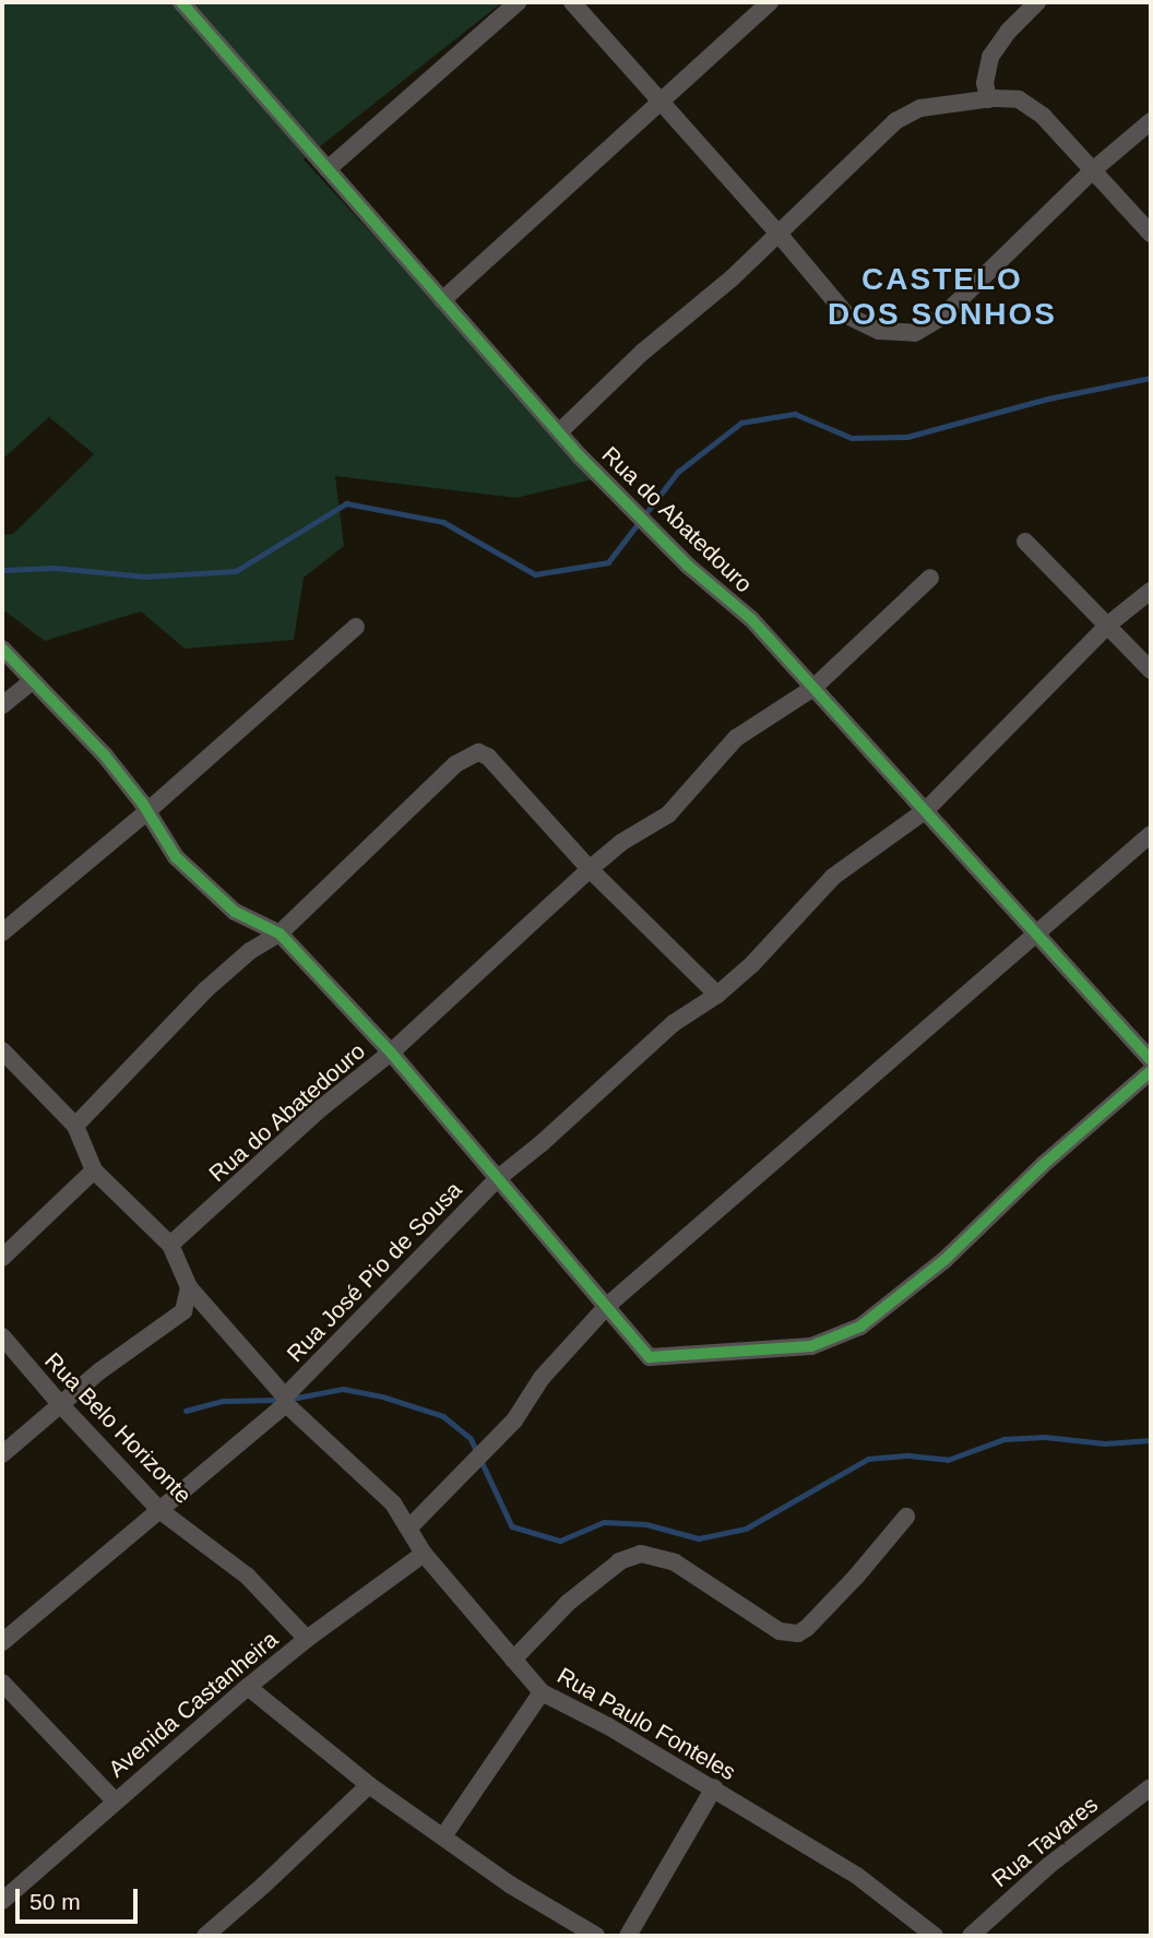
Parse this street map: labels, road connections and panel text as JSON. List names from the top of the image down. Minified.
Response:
{"streets":{"street":["Rua do Abatedouro","Rua José Pio de Sousa","Rua Belo Horizonte","Avenida Castanheira","Rua Paulo Fonteles","Rua Tavares"]},"crossings":[["Rua do Abatedouro","Rua José Pio de Sousa"],["Rua José Pio de Sousa","Rua Belo Horizonte"],["Rua José Pio de Sousa","Rua Paulo Fonteles"],["Rua Belo Horizonte","Avenida Castanheira"],["Avenida Castanheira","Rua Paulo Fonteles"]],"districts":["CASTELO DOS SONHOS"],"scale_bar":"50 m"}
